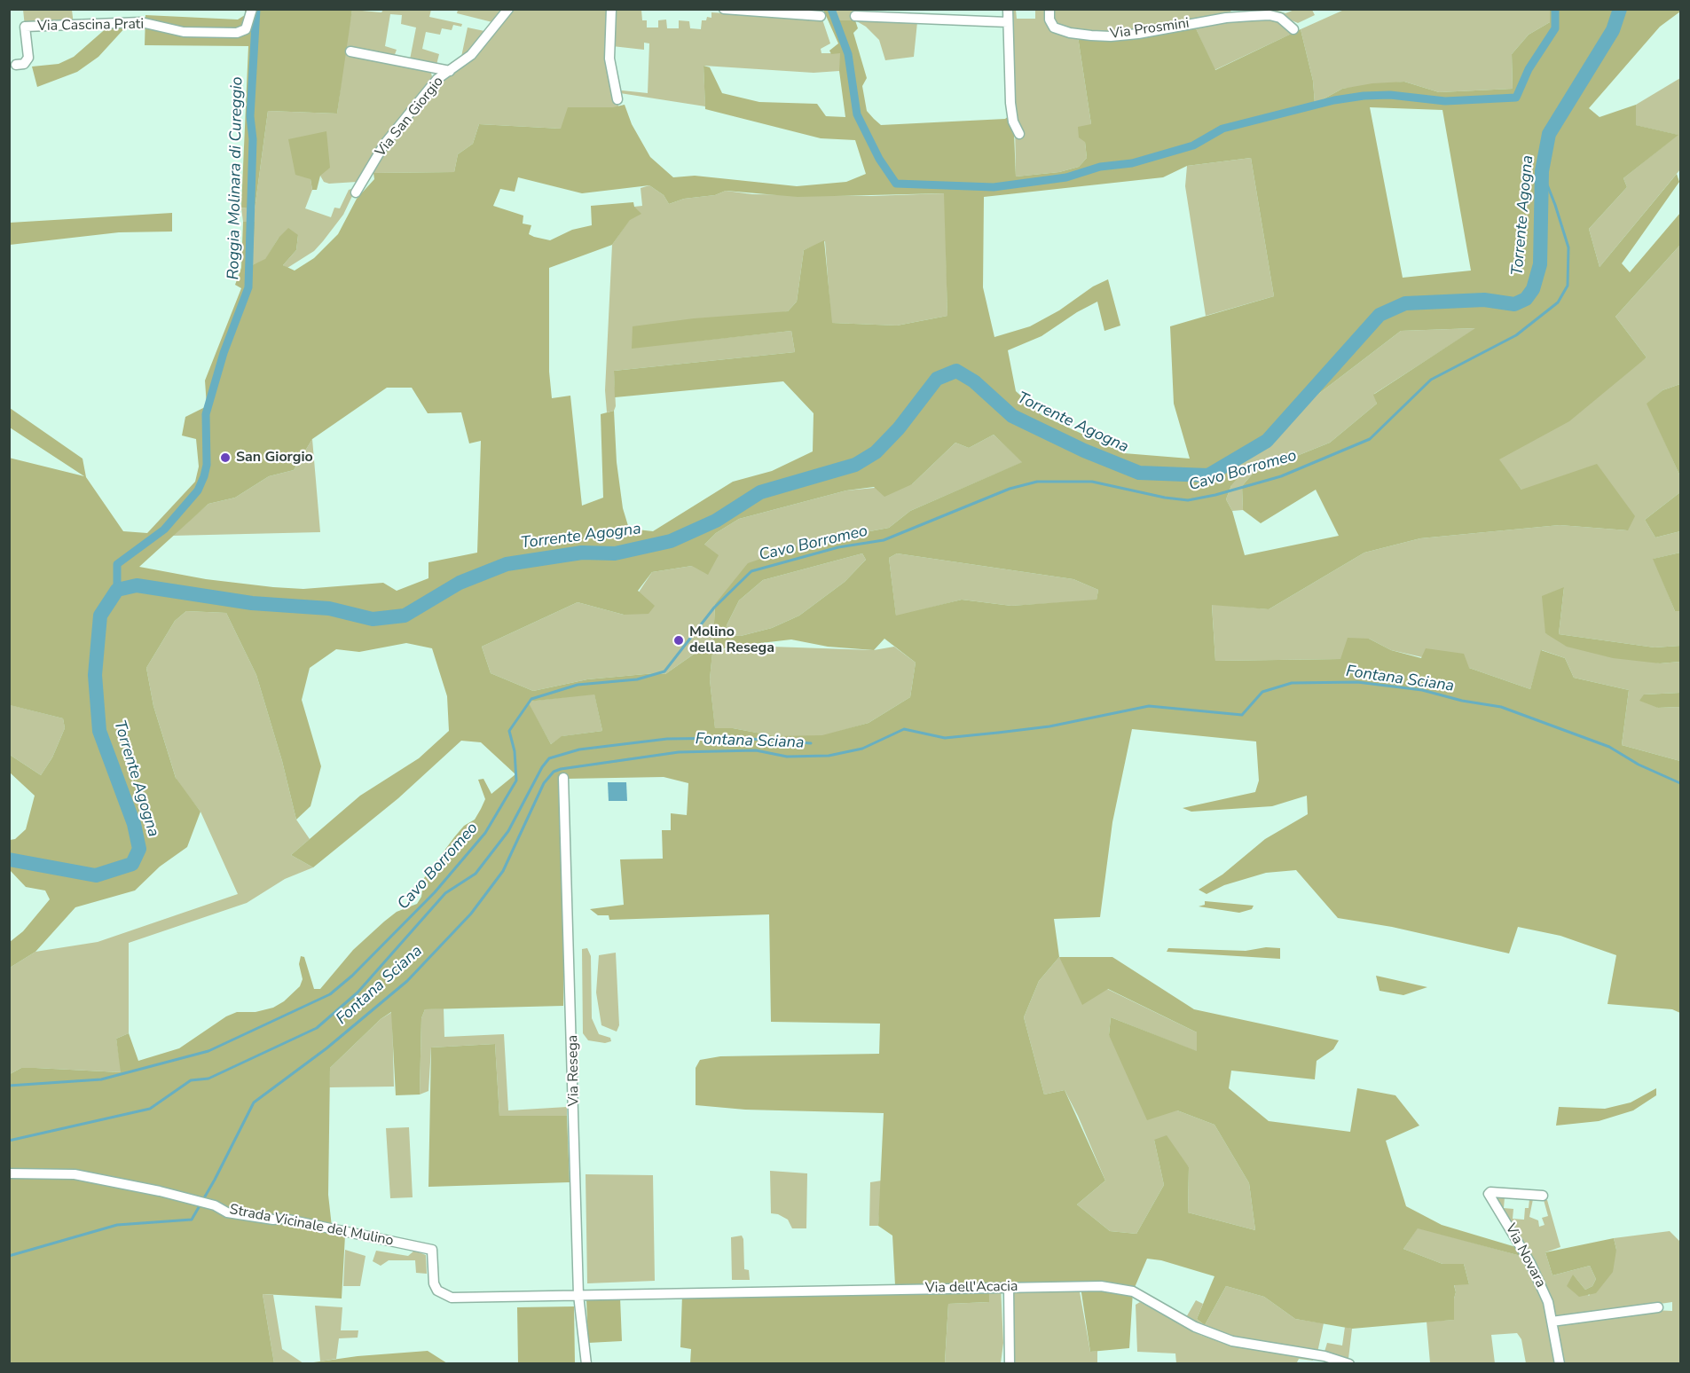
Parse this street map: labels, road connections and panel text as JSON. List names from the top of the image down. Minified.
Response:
{"streets":{"street":["Via Cascina Prati","Via Prosmini","Via San Giorgio","Via Resega","Strada Vicinale del Mulino","Via Novara","Via dell'Acacia"]},"crossings":[["Via Resega","Strada Vicinale del Mulino"],["Via Resega","Via dell'Acacia"],["Strada Vicinale del Mulino","Via dell'Acacia"]],"water":["Roggia Molinara di Cureggio","Torrente Agogna","Cavo Borromeo","Fontana Sciana"],"places":["San Giorgio","Molino della Resega"]}
